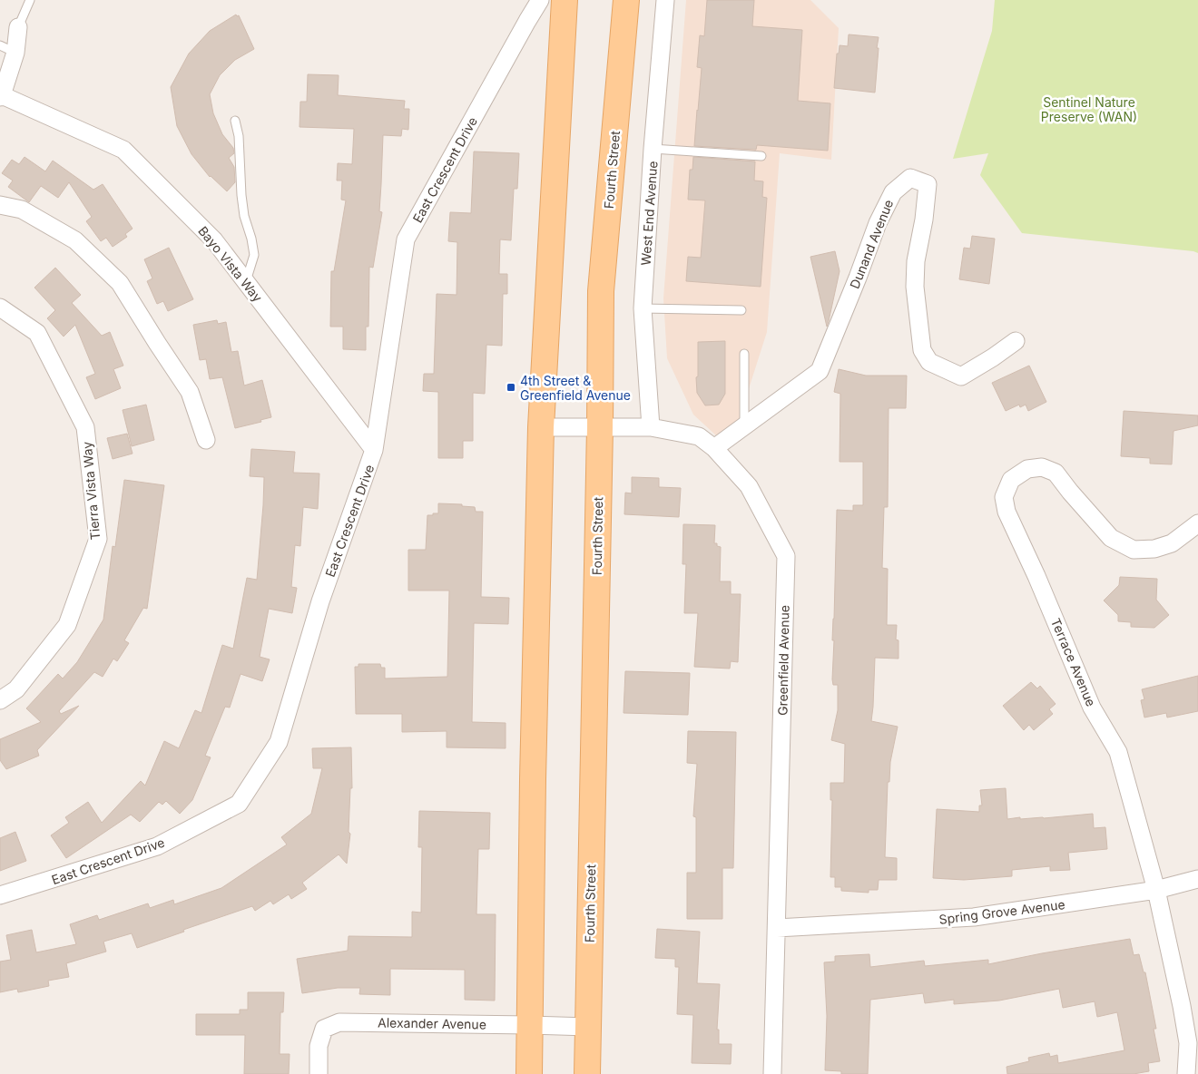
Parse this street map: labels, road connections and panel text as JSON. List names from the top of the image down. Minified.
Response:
{"streets":{"main road":["Fourth Street"],"street":["East Crescent Drive","West End Avenue","Dunand Avenue","Bayo Vista Way","Tierra Vista Way","Greenfield Avenue","Terrace Avenue","Spring Grove Avenue","Alexander Avenue"]},"crossings":[["East Crescent Drive","Bayo Vista Way"],["Fourth Street","Greenfield Avenue"],["Fourth Street","Alexander Avenue"],["West End Avenue","Greenfield Avenue"],["Dunand Avenue","Greenfield Avenue"],["Greenfield Avenue","Spring Grove Avenue"],["Terrace Avenue","Spring Grove Avenue"]],"parks":["Sentinel Nature Preserve (WAN)"],"places":{"transit":["4th Street & Greenfield Avenue"]}}
